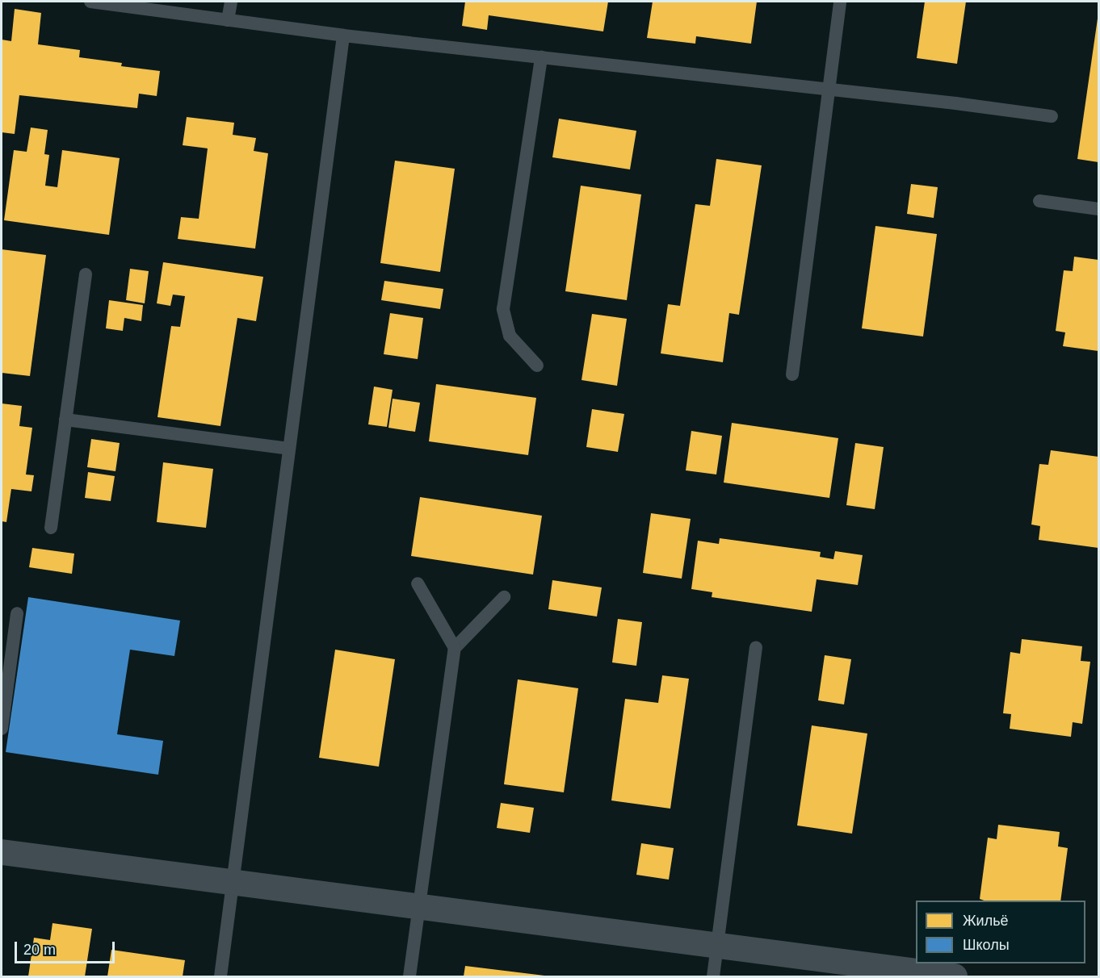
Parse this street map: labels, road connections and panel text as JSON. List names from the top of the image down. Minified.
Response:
{"legend":["Жильё","Школы"],"scale_bar":"20 m"}
